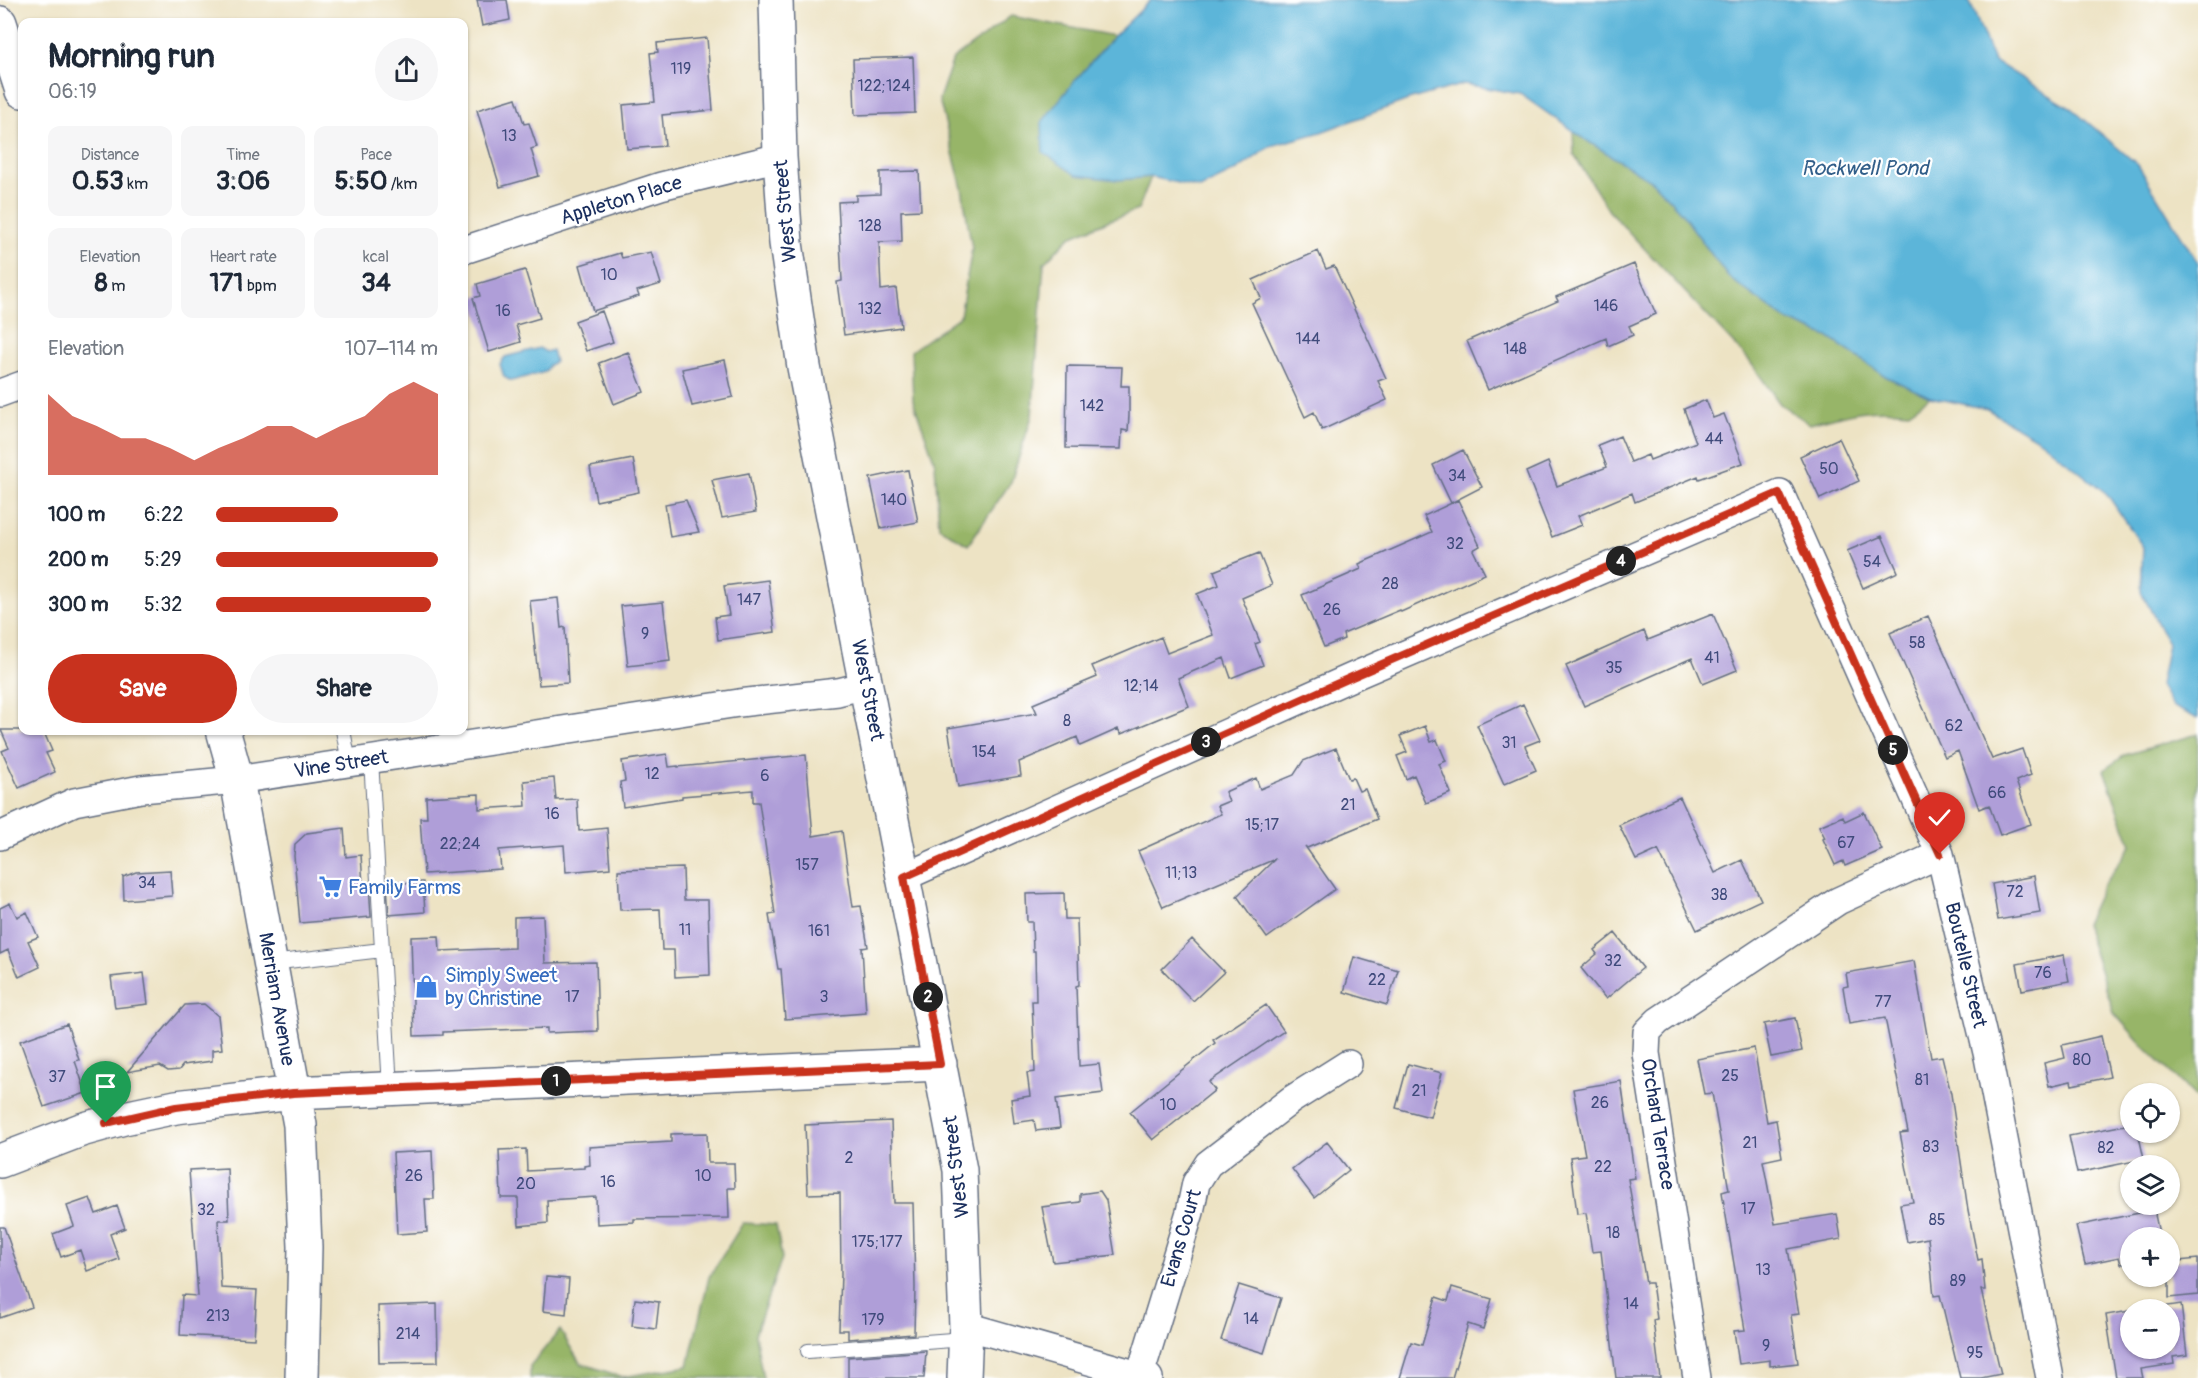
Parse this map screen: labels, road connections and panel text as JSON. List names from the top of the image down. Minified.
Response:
{"streets":{"street":["Appleton Place","West Street","Vine Street","Boutelle Street","Merriam Avenue","Orchard Terrace","Evans Court"]},"crossings":[["Appleton Place","West Street"],["West Street","Vine Street"],["West Street","Boutelle Street"],["Vine Street","Merriam Avenue"],["Boutelle Street","Orchard Terrace"]],"water":["Rockwell Pond"],"places":{"supermarket":["Family Farms"],"shop":["Simply Sweet by Christine"]},"house_numbers":["119","122;124","13","128","10","146","132","16","144","148","142","44","50","34","140","32","54","28","147","26","9","58","41","35","12;14","8","62","31","154","12","6","66","21","16","15;17","67","22;24","157","11;13","34","72","38","11","161","32","76","22","17","3","77","80","25","37","81","21","26","10","21","83","82","2","22","26","10","16","20","17","32","85","18","175;177","13","89","14","213","14","179","214","9","95"],"page":{"heading":["Morning run","06:19"],"stats":[["Distance","0.53 km"],["Time","3:06"],["Pace","5:50 /km"],["Elevation","8 m"],["Heart rate","171 bpm"],["kcal","34"]],"chart":["Elevation","107–114 m"],"list":[{"name":"100 m","note":"6:22"},{"name":"200 m","note":"5:29"},{"name":"300 m","note":"5:32"}],"pins":["4","3","5","2","1"],"buttons":["Save","Share"],"map_buttons":["+","−"]}}
